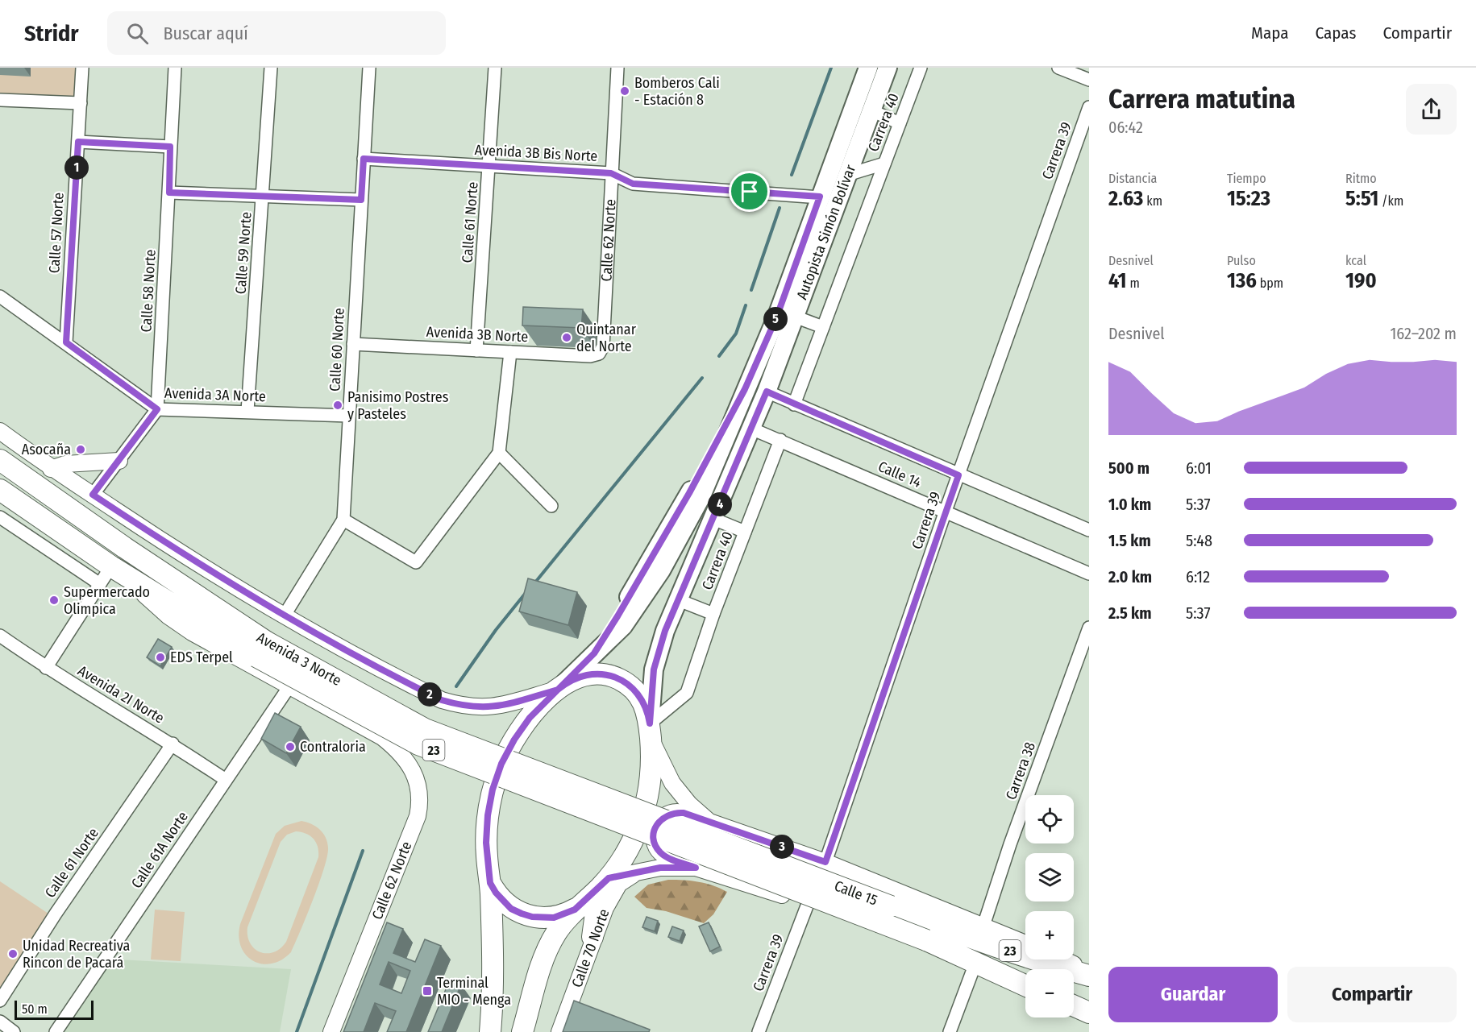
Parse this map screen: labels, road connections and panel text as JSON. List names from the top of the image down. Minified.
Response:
{"streets":{"main road":["Autopista Simón Bolívar","Avenida 3 Norte","23","Calle 15"],"street":["Carrera 40","Carrera 39","Avenida 3B Bis Norte","Calle 61 Norte","Calle 57 Norte","Calle 62 Norte","Calle 59 Norte","Calle 58 Norte","Avenida 3B Norte","Calle 60 Norte","Avenida 3A Norte","Calle 14","Avenida 2I Norte","Carrera 38","Calle 61A Norte","Calle 70 Norte"]},"crossings":[["Carrera 40","Autopista Simón Bolívar"],["Carrera 40","Calle 14"],["Carrera 40","Calle 15"],["Carrera 39","Calle 14"],["Carrera 39","Calle 15"],["Avenida 3B Bis Norte","Calle 61 Norte"],["Avenida 3B Bis Norte","Autopista Simón Bolívar"],["Avenida 3B Bis Norte","Calle 62 Norte"],["Avenida 3B Bis Norte","Calle 60 Norte"],["Calle 61 Norte","Avenida 3B Norte"],["Calle 61 Norte","Avenida 2I Norte"],["Calle 57 Norte","Avenida 3A Norte"],["Autopista Simón Bolívar","Calle 14"],["Autopista Simón Bolívar","Avenida 3 Norte"],["Autopista Simón Bolívar","Calle 15"],["Calle 62 Norte","Avenida 3B Norte"],["Calle 62 Norte","Avenida 3 Norte"],["Calle 59 Norte","Avenida 3A Norte"],["Calle 58 Norte","Avenida 3A Norte"],["Avenida 3B Norte","Calle 60 Norte"],["Calle 60 Norte","Avenida 3A Norte"],["Calle 60 Norte","Avenida 3 Norte"],["Avenida 3 Norte","Calle 61A Norte"],["Avenida 3 Norte","Calle 15"],["Avenida 2I Norte","Calle 61A Norte"],["Carrera 38","Calle 15"],["Calle 15","Calle 70 Norte"]],"places":{"other":["Bomberos Cali - Estación 8","Quintanar del Norte","Panisimo Postres y Pasteles","Asocaña","Supermercado Olimpica","EDS Terpel","Contraloria","Unidad Recreativa Rincon de Pacará"],"transit":["Terminal MIO - Menga"]},"scale_bar":"50 m","page":{"header":"Stridr","search":"Buscar aquí","nav":["Mapa","Capas","Compartir"],"heading":["Carrera matutina","06:42"],"stats":[["Distancia","2.63 km"],["Tiempo","15:23"],["Ritmo","5:51 /km"],["Desnivel","41 m"],["Pulso","136 bpm"],["kcal","190"]],"pins":["1","5","4","2","3"],"chart":["Desnivel","162–202 m"],"list":[{"name":"500 m","note":"6:01"},{"name":"1.0 km","note":"5:37"},{"name":"1.5 km","note":"5:48"},{"name":"2.0 km","note":"6:12"},{"name":"2.5 km","note":"5:37"}],"map_buttons":["+","−"],"buttons":["Guardar","Compartir"],"scale":"50 m"}}
